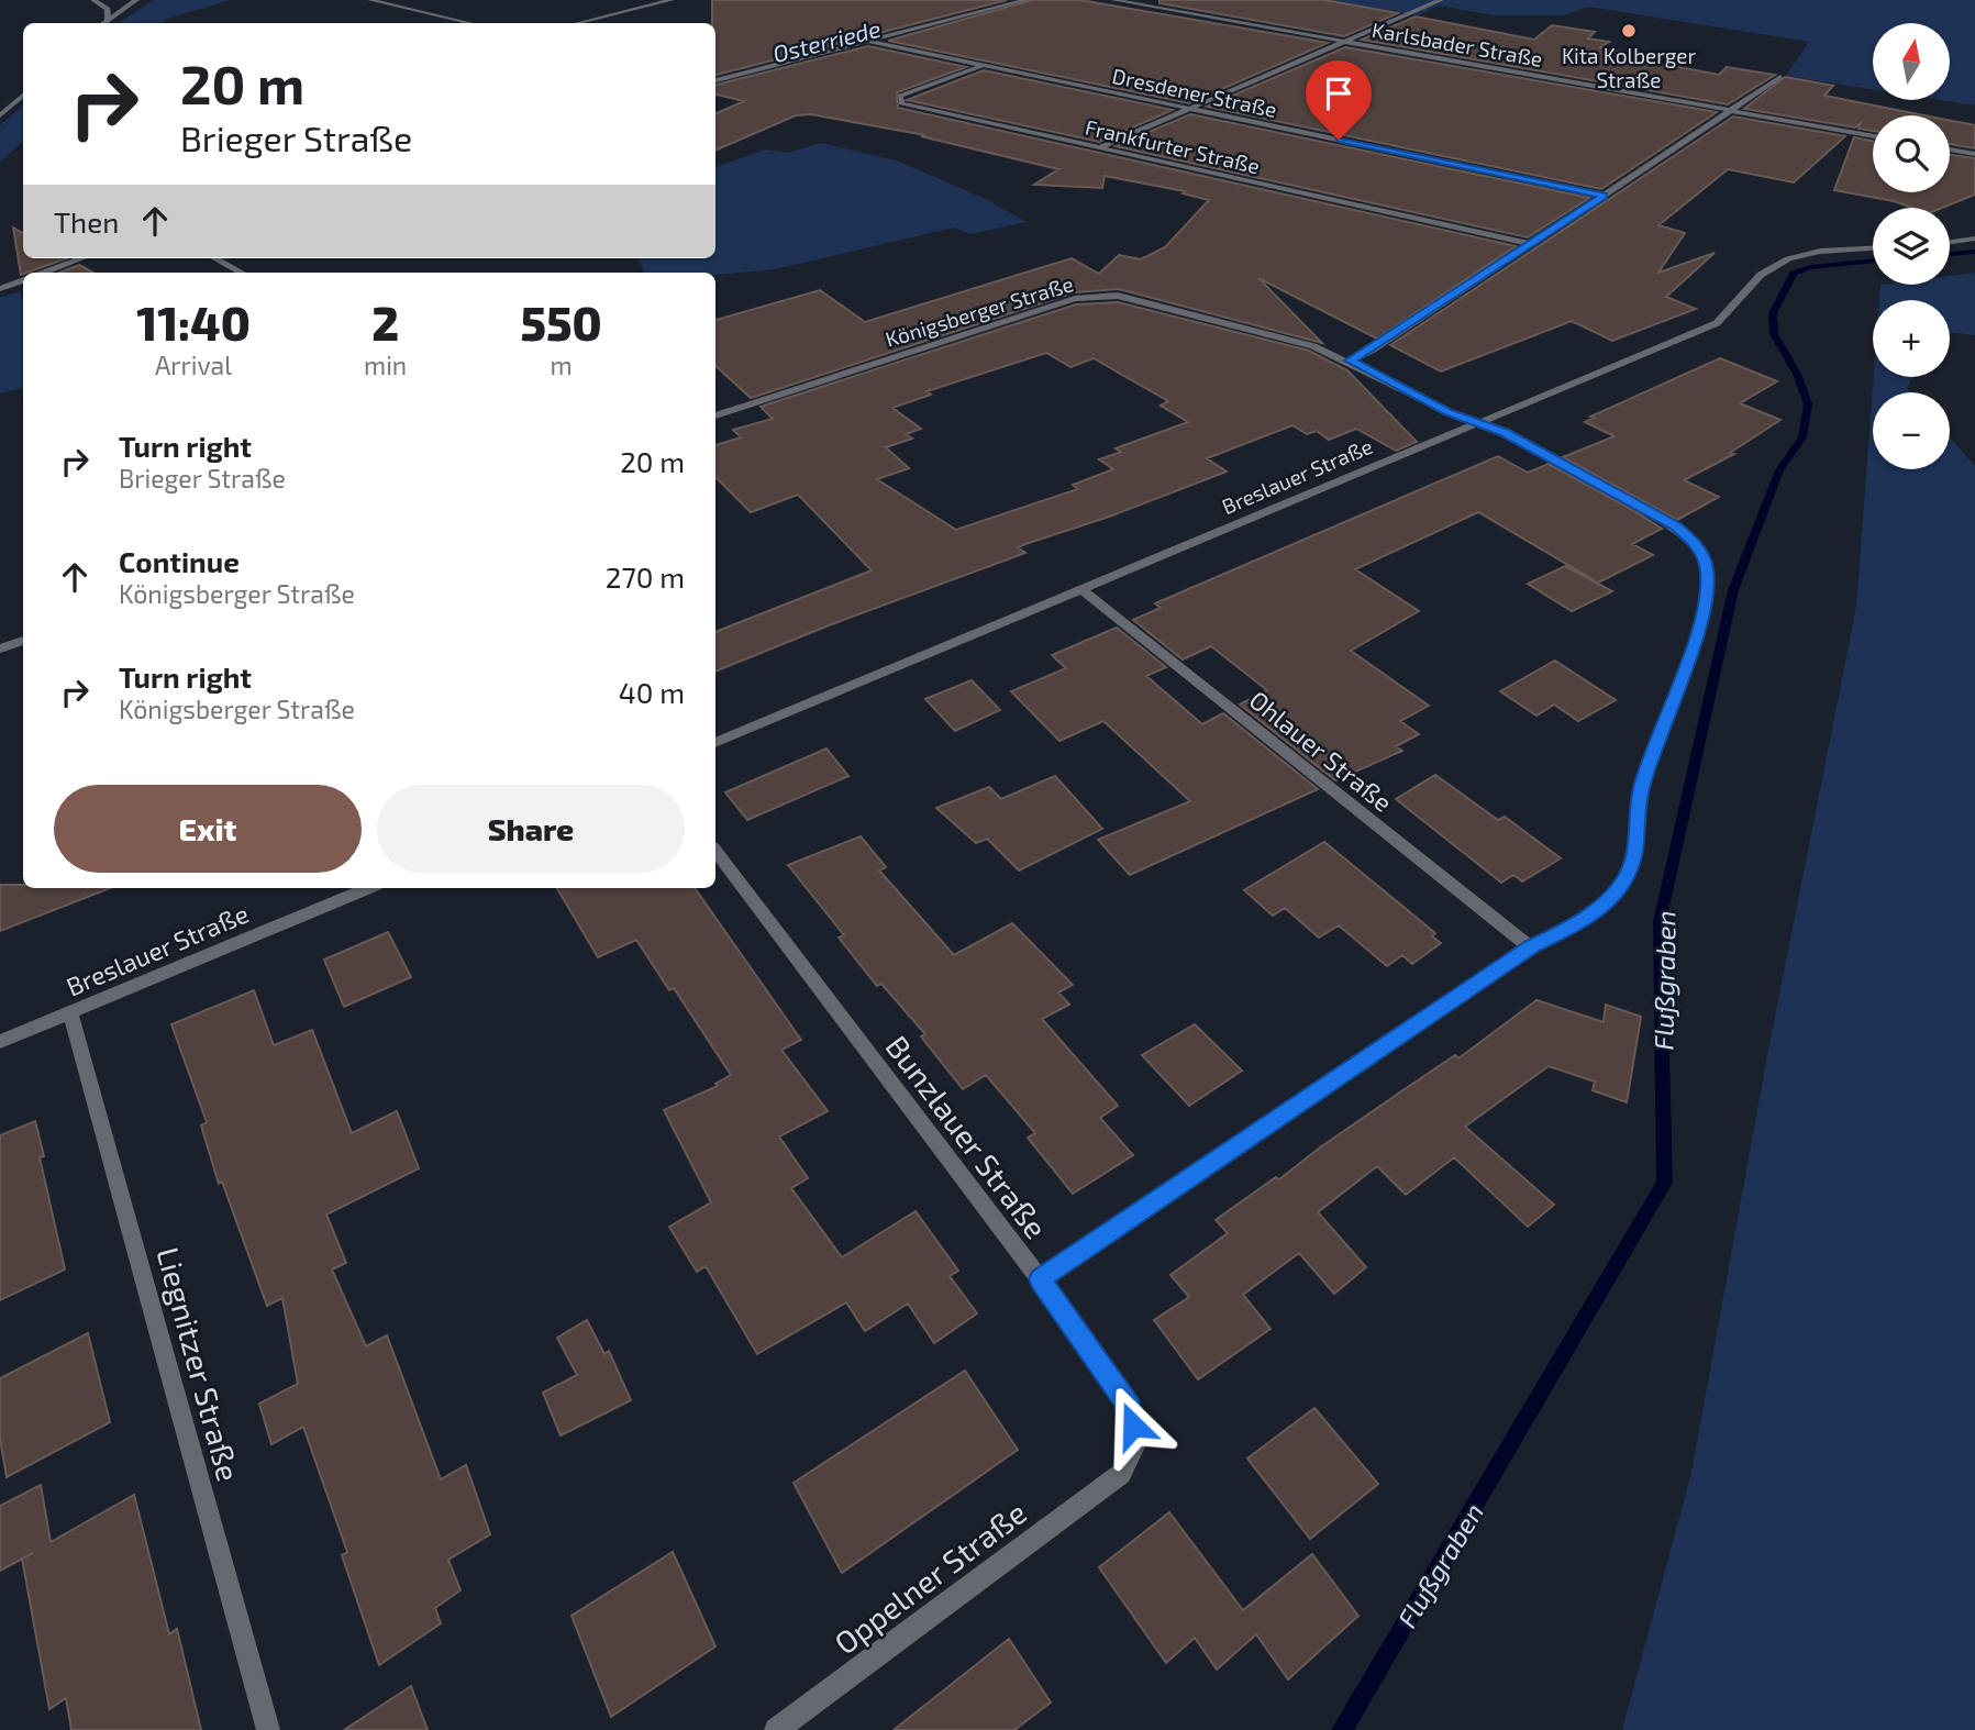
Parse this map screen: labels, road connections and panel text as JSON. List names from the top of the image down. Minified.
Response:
{"streets":{"street":["Karlsbader Straße","Dresdener Straße","Frankfurter Straße","Königsberger Straße","Breslauer Straße","Ohlauer Straße","Bunzlauer Straße","Liegnitzer Straße","Oppelner Straße"]},"crossings":[["Dresdener Straße","Frankfurter Straße"],["Königsberger Straße","Breslauer Straße"],["Königsberger Straße","Ohlauer Straße"],["Königsberger Straße","Bunzlauer Straße"],["Breslauer Straße","Ohlauer Straße"],["Breslauer Straße","Liegnitzer Straße"],["Bunzlauer Straße","Oppelner Straße"]],"water":["Osterriede","Flußgraben"],"places":["Kita Kolberger Straße"],"north":"top","page":{"map_buttons":["+","−"],"turn":["20 m","Brieger Straße"],"then":"Then","eta":["11:40","Arrival","2","min","550","m"],"list":[{"name":"Turn right","note":"Brieger Straße","value":"20 m"},{"name":"Continue","note":"Königsberger Straße","value":"270 m"},{"name":"Turn right","note":"Königsberger Straße","value":"40 m"}],"buttons":["Exit","Share"]}}
